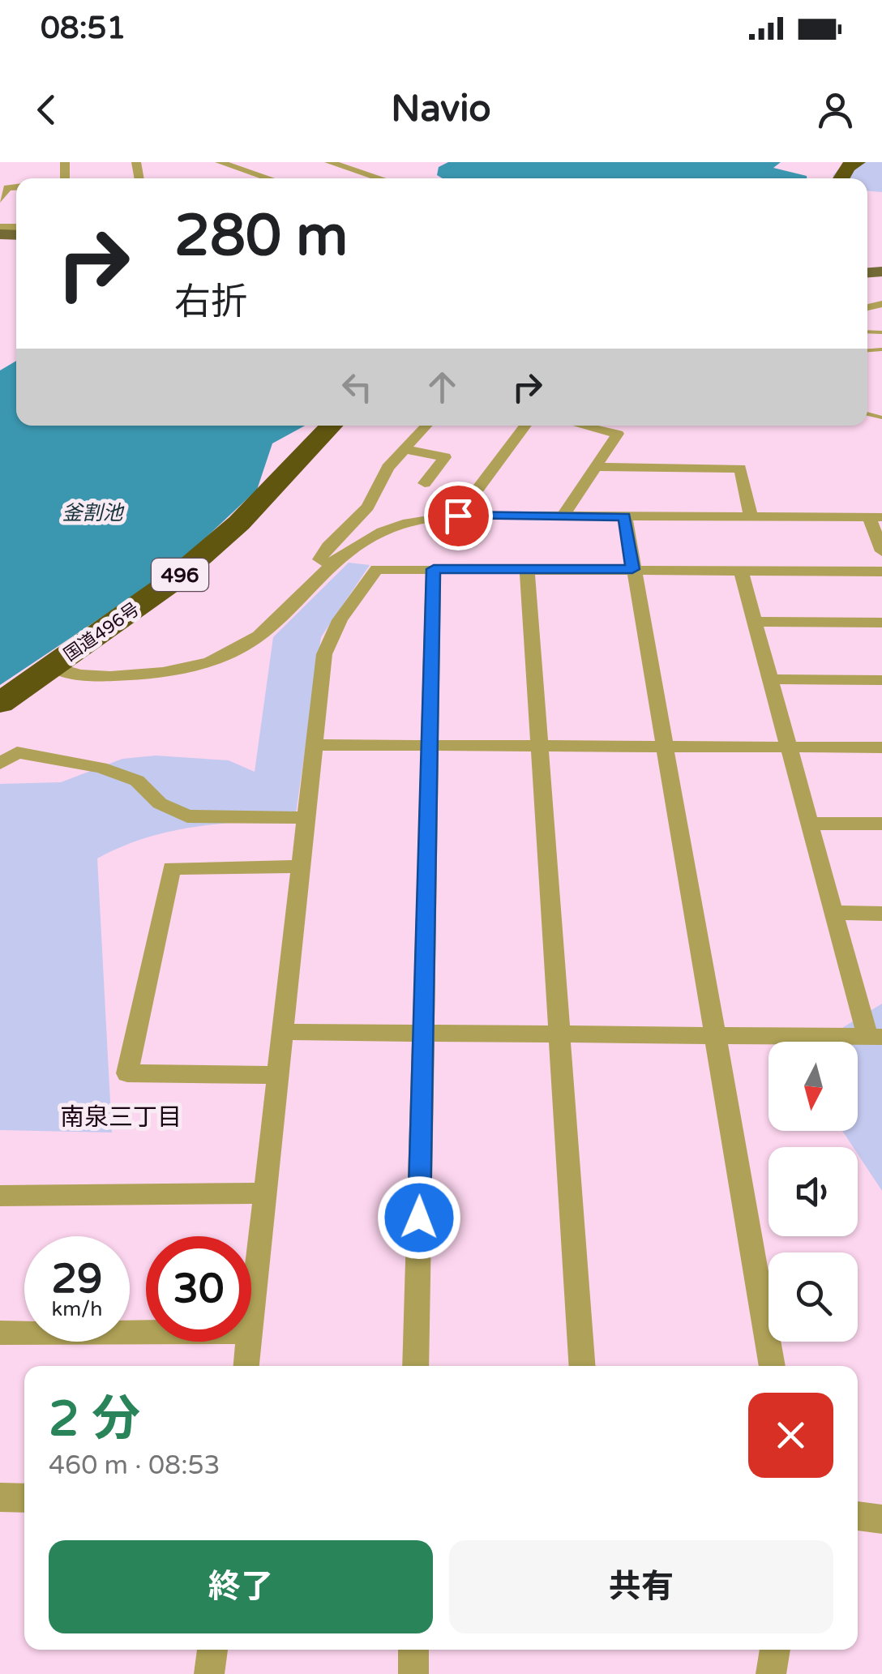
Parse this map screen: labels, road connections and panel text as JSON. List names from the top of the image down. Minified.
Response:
{"streets":{"highway":["496","国道496号"]},"districts":["南泉三丁目"],"water":["釜割池"],"north":"bottom","page":{"status":"08:51","header":"Navio","turn":["280 m","右折"],"speed":"29 km/h","limit":"30","heading":["2 分","460 m · 08:53"],"buttons":["終了","共有"]}}
